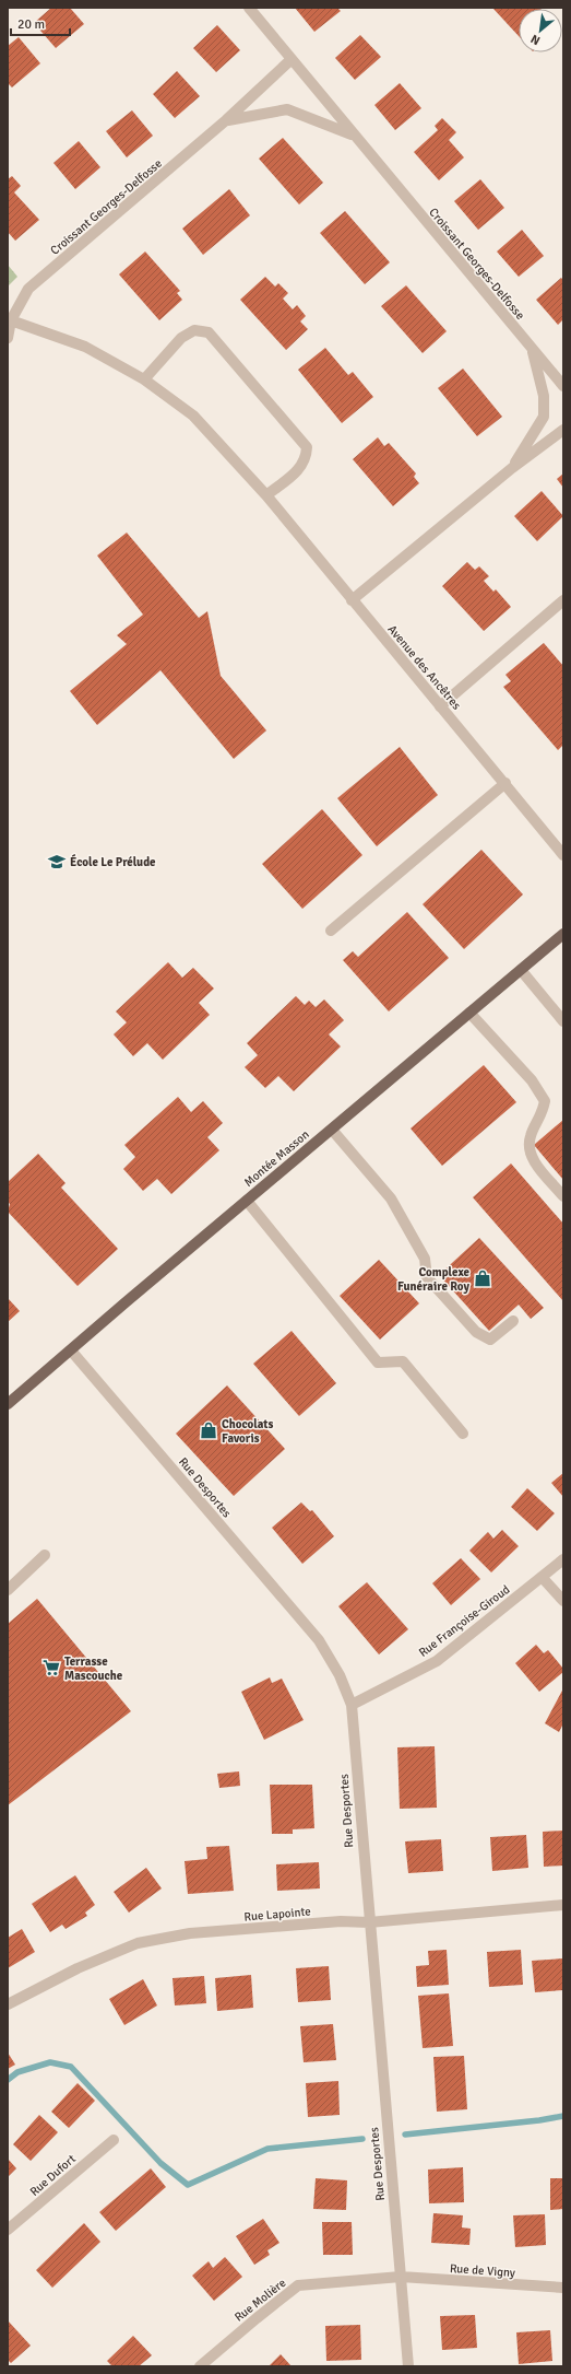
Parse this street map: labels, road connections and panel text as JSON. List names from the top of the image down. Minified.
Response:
{"streets":{"main road":["Montée Masson"],"street":["Croissant Georges-Delfosse","Avenue des Ancêtres","Rue Desportes","Rue Françoise-Giroud","Rue Lapointe","Rue Dufort","Rue de Vigny","Rue Molière"]},"crossings":[["Croissant Georges-Delfosse","Avenue des Ancêtres"],["Montée Masson","Rue Desportes"],["Rue Desportes","Rue Françoise-Giroud"],["Rue Desportes","Rue Lapointe"],["Rue Desportes","Rue de Vigny"],["Rue Desportes","Rue Molière"],["Rue de Vigny","Rue Molière"]],"places":{"school or university":["École Le Prélude"],"shop":["Complexe Funéraire Roy","Chocolats Favoris"],"supermarket":["Terrasse Mascouche"]},"scale_bar":"20 m","north":"bottom left"}
